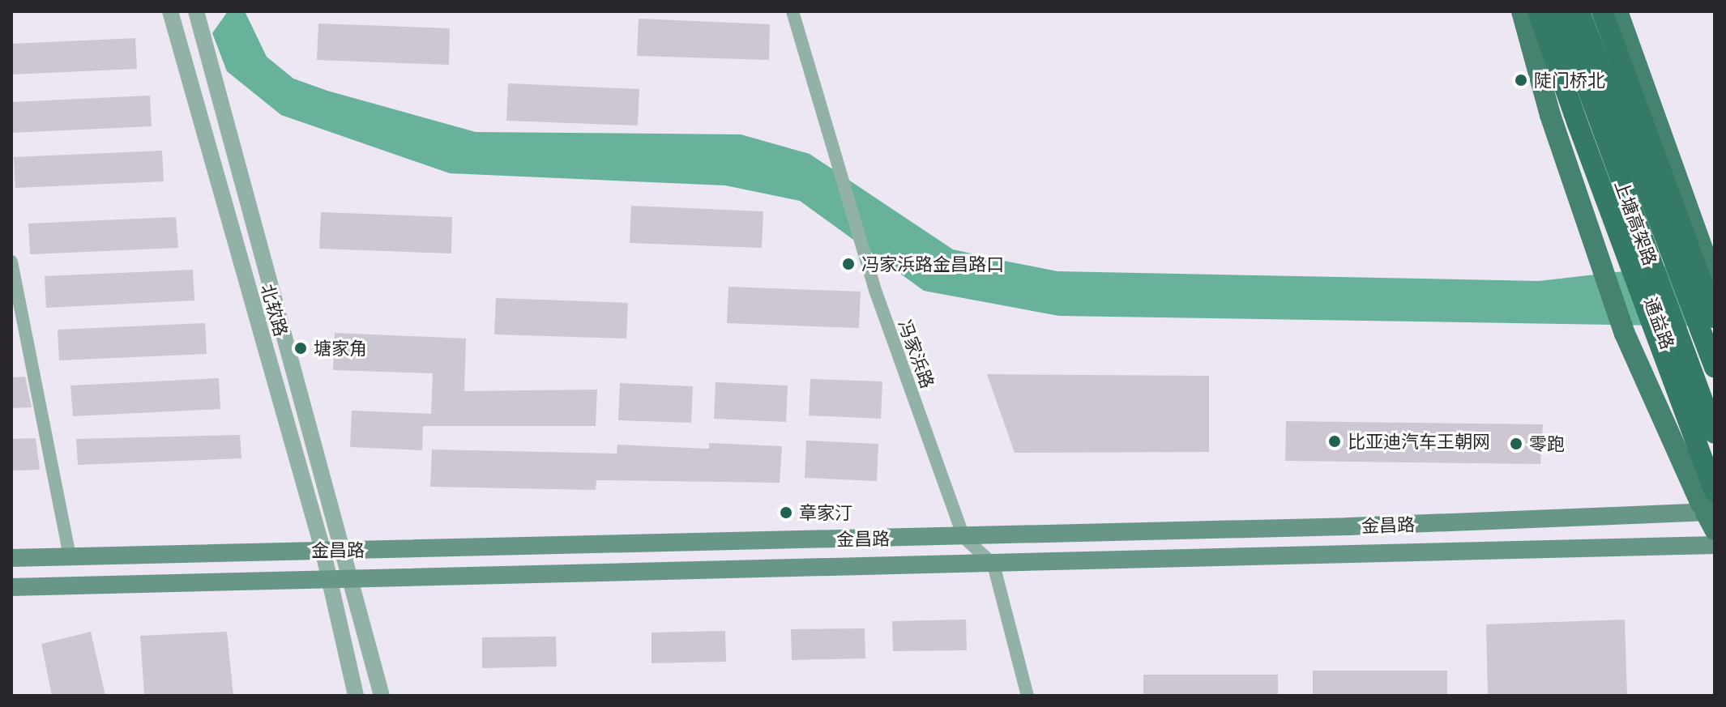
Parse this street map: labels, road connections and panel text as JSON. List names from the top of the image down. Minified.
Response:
{"streets":{"highway":["上塘高架路"],"main road":["通益路","金昌路"],"street":["北软路","冯家浜路"]},"crossings":[["北软路","金昌路"],["通益路","金昌路"],["冯家浜路","金昌路"]],"places":["陡门桥北","冯家浜路金昌路口","塘家角","比亚迪汽车王朝网","零跑","章家汀"]}
